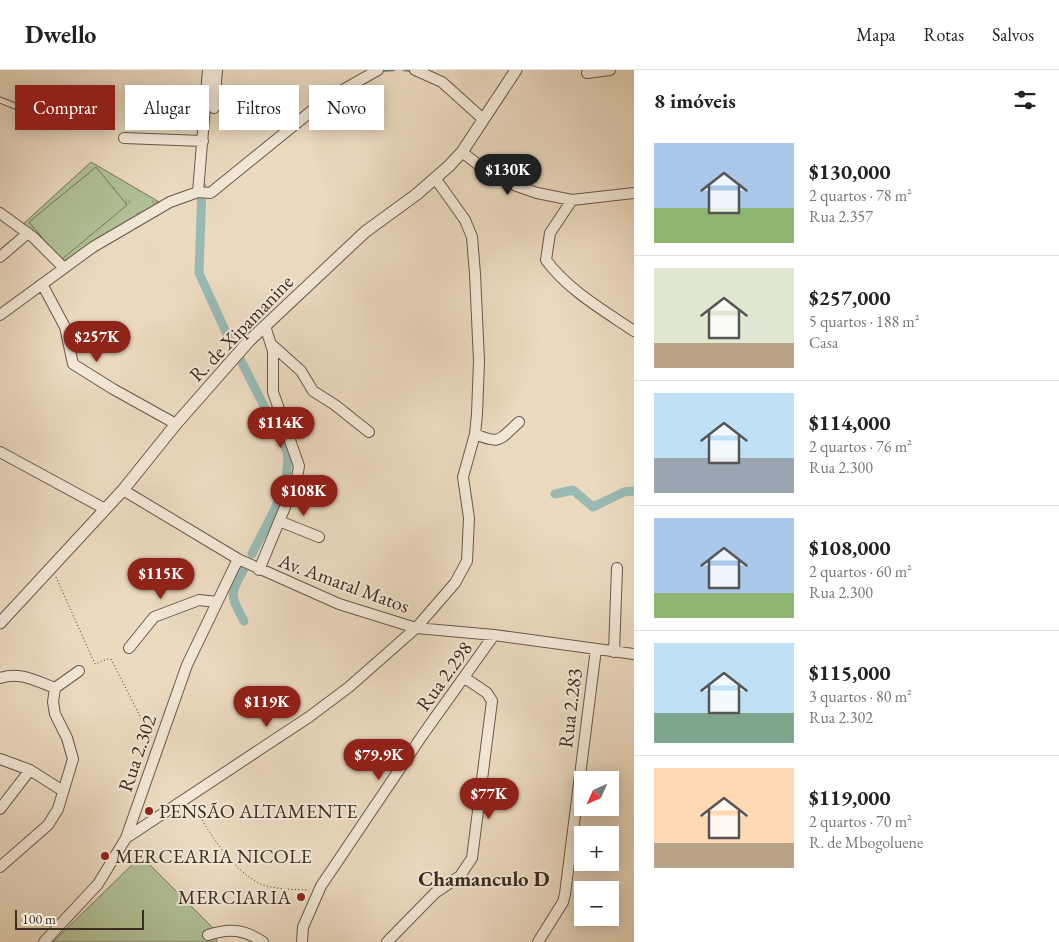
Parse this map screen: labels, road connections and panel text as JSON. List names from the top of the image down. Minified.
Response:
{"streets":{"street":["R. de Xipamanine","Av. Amaral Matos","Rua 2.298","Rua 2.283","Rua 2.302"]},"crossings":[["R. de Xipamanine","Av. Amaral Matos"],["Av. Amaral Matos","Rua 2.298"],["Av. Amaral Matos","Rua 2.283"],["Av. Amaral Matos","Rua 2.302"]],"districts":["Chamanculo D"],"places":["PENSÃO ALTAMENTE","MERCEARIA NICOLE","MERCIARIA"],"scale_bar":"100 m","north":"bottom left","page":{"header":"Dwello","nav":["Mapa","Rotas","Salvos"],"heading":"8 imóveis","chip":["Comprar","Alugar","Filtros","Novo"],"list":[{"name":"$130,000","note":"2 quartos · 78 m² · Rua 2.357"},{"name":"$257,000","note":"5 quartos · 188 m² · Casa"},{"name":"$114,000","note":"2 quartos · 76 m² · Rua 2.300"},{"name":"$108,000","note":"2 quartos · 60 m² · Rua 2.300"},{"name":"$115,000","note":"3 quartos · 80 m² · Rua 2.302"},{"name":"$119,000","note":"2 quartos · 70 m² · R. de Mbogoluene"}],"price":["$130K","$257K","$114K","$108K","$115K","$119K","$79.9K","$77K"],"map_buttons":["+","−"],"scale":"100 m"}}
